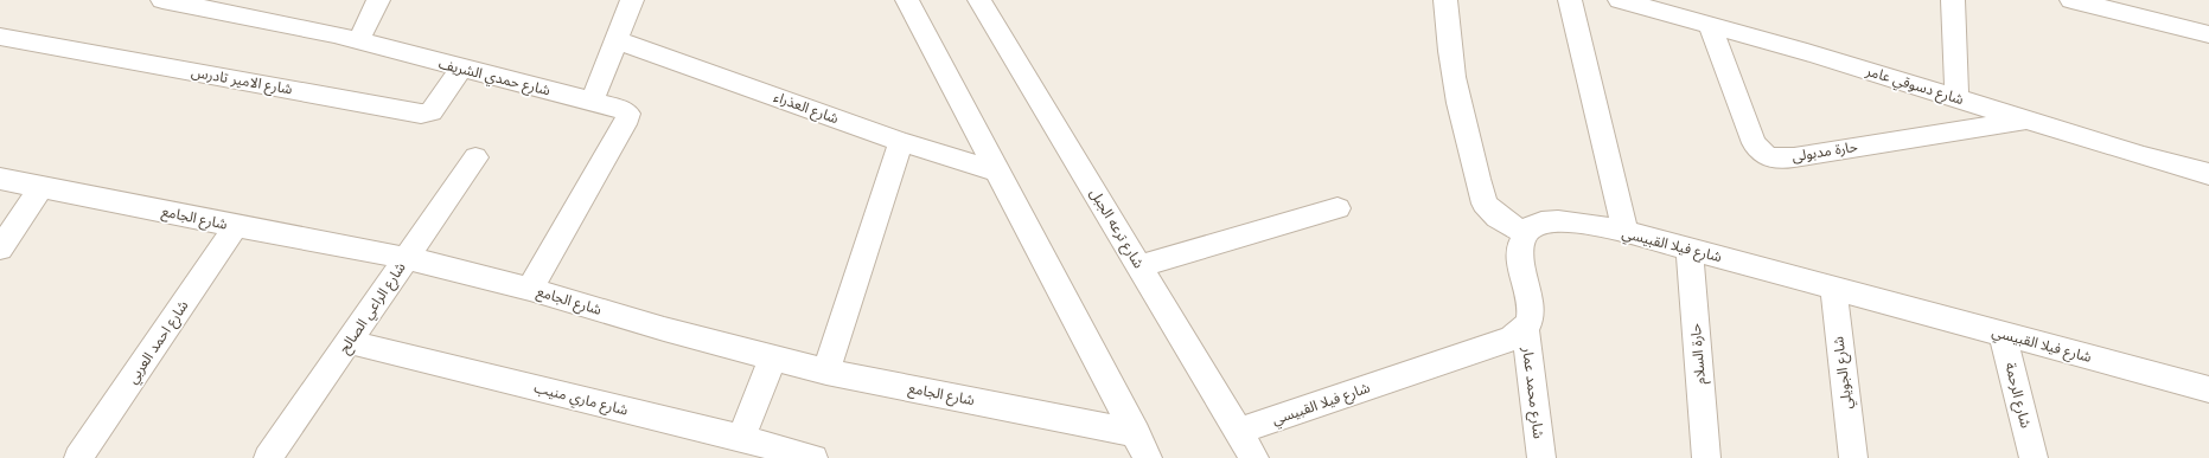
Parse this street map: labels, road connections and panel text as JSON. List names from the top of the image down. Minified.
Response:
{"streets":{"street":["شارع حمدي الشريف","شارع الامير تادرس","شارع دسوقي عامر","شارع العذراء","حارة مدبولى","شارع الجامع","شارع ترعه الجبل","شارع فيلا القبيسي","شارع الراعي الصالح","شارع احمد العربي","حارة السلام","شارع الجويلي","شارع محمد عمار","شارع الرحمة","شارع ماري منيب"]},"crossings":[["شارع حمدي الشريف","شارع الامير تادرس"],["شارع حمدي الشريف","شارع الجامع"],["شارع دسوقي عامر","حارة مدبولى"],["شارع الجامع","شارع الراعي الصالح"],["شارع الجامع","شارع احمد العربي"],["شارع ترعه الجبل","شارع فيلا القبيسي"],["شارع فيلا القبيسي","حارة السلام"],["شارع فيلا القبيسي","شارع الجويلي"],["شارع فيلا القبيسي","شارع محمد عمار"],["شارع فيلا القبيسي","شارع الرحمة"],["شارع الراعي الصالح","شارع ماري منيب"]]}
